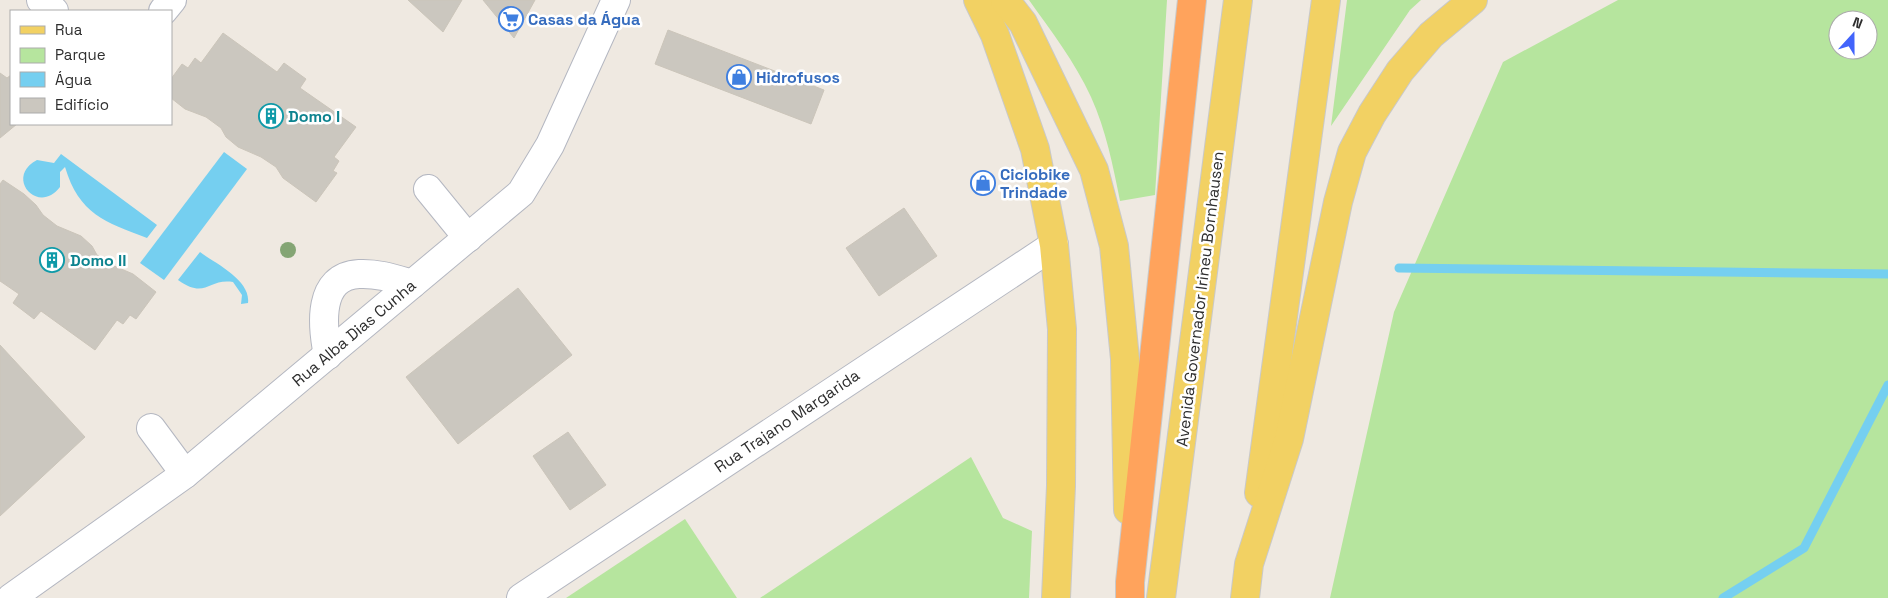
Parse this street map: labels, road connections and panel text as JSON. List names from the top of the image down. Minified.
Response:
{"streets":{"main road":["Avenida Governador Irineu Bornhausen"],"street":["Rua Alba Dias Cunha","Rua Trajano Margarida"]},"places":{"supermarket":["Casas da Água"],"shop":["Hidrofusos","Ciclobike Trindade"],"building":["Domo I","Domo II"]},"legend":["Rua","Parque","Água","Edifício"],"north":"top"}
